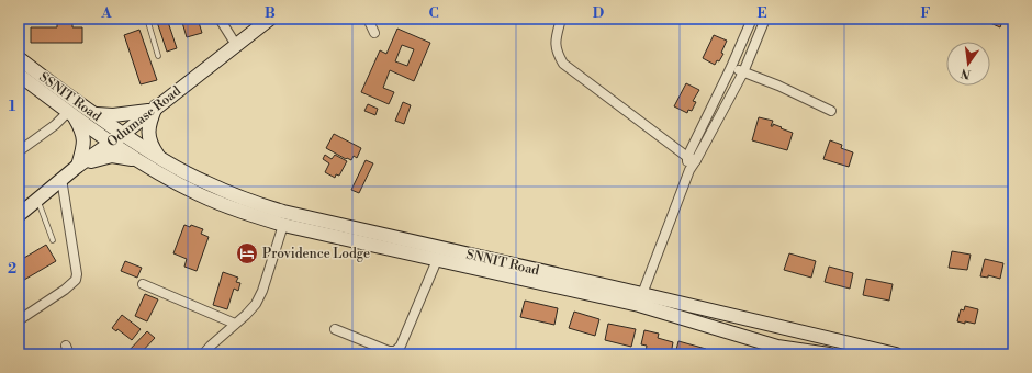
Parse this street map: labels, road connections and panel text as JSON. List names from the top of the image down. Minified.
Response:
{"streets":{"street":["SSNIT Road","Odumase Road","SNNIT Road"]},"crossings":[["SSNIT Road","Odumase Road"],["SSNIT Road","SNNIT Road"],["Odumase Road","SNNIT Road"]],"places":{"hotel":["Providence Lodge"]},"north":"bottom","grid":{"columns":["A","B","C","D","E","F"],"rows":["1","2"]}}
